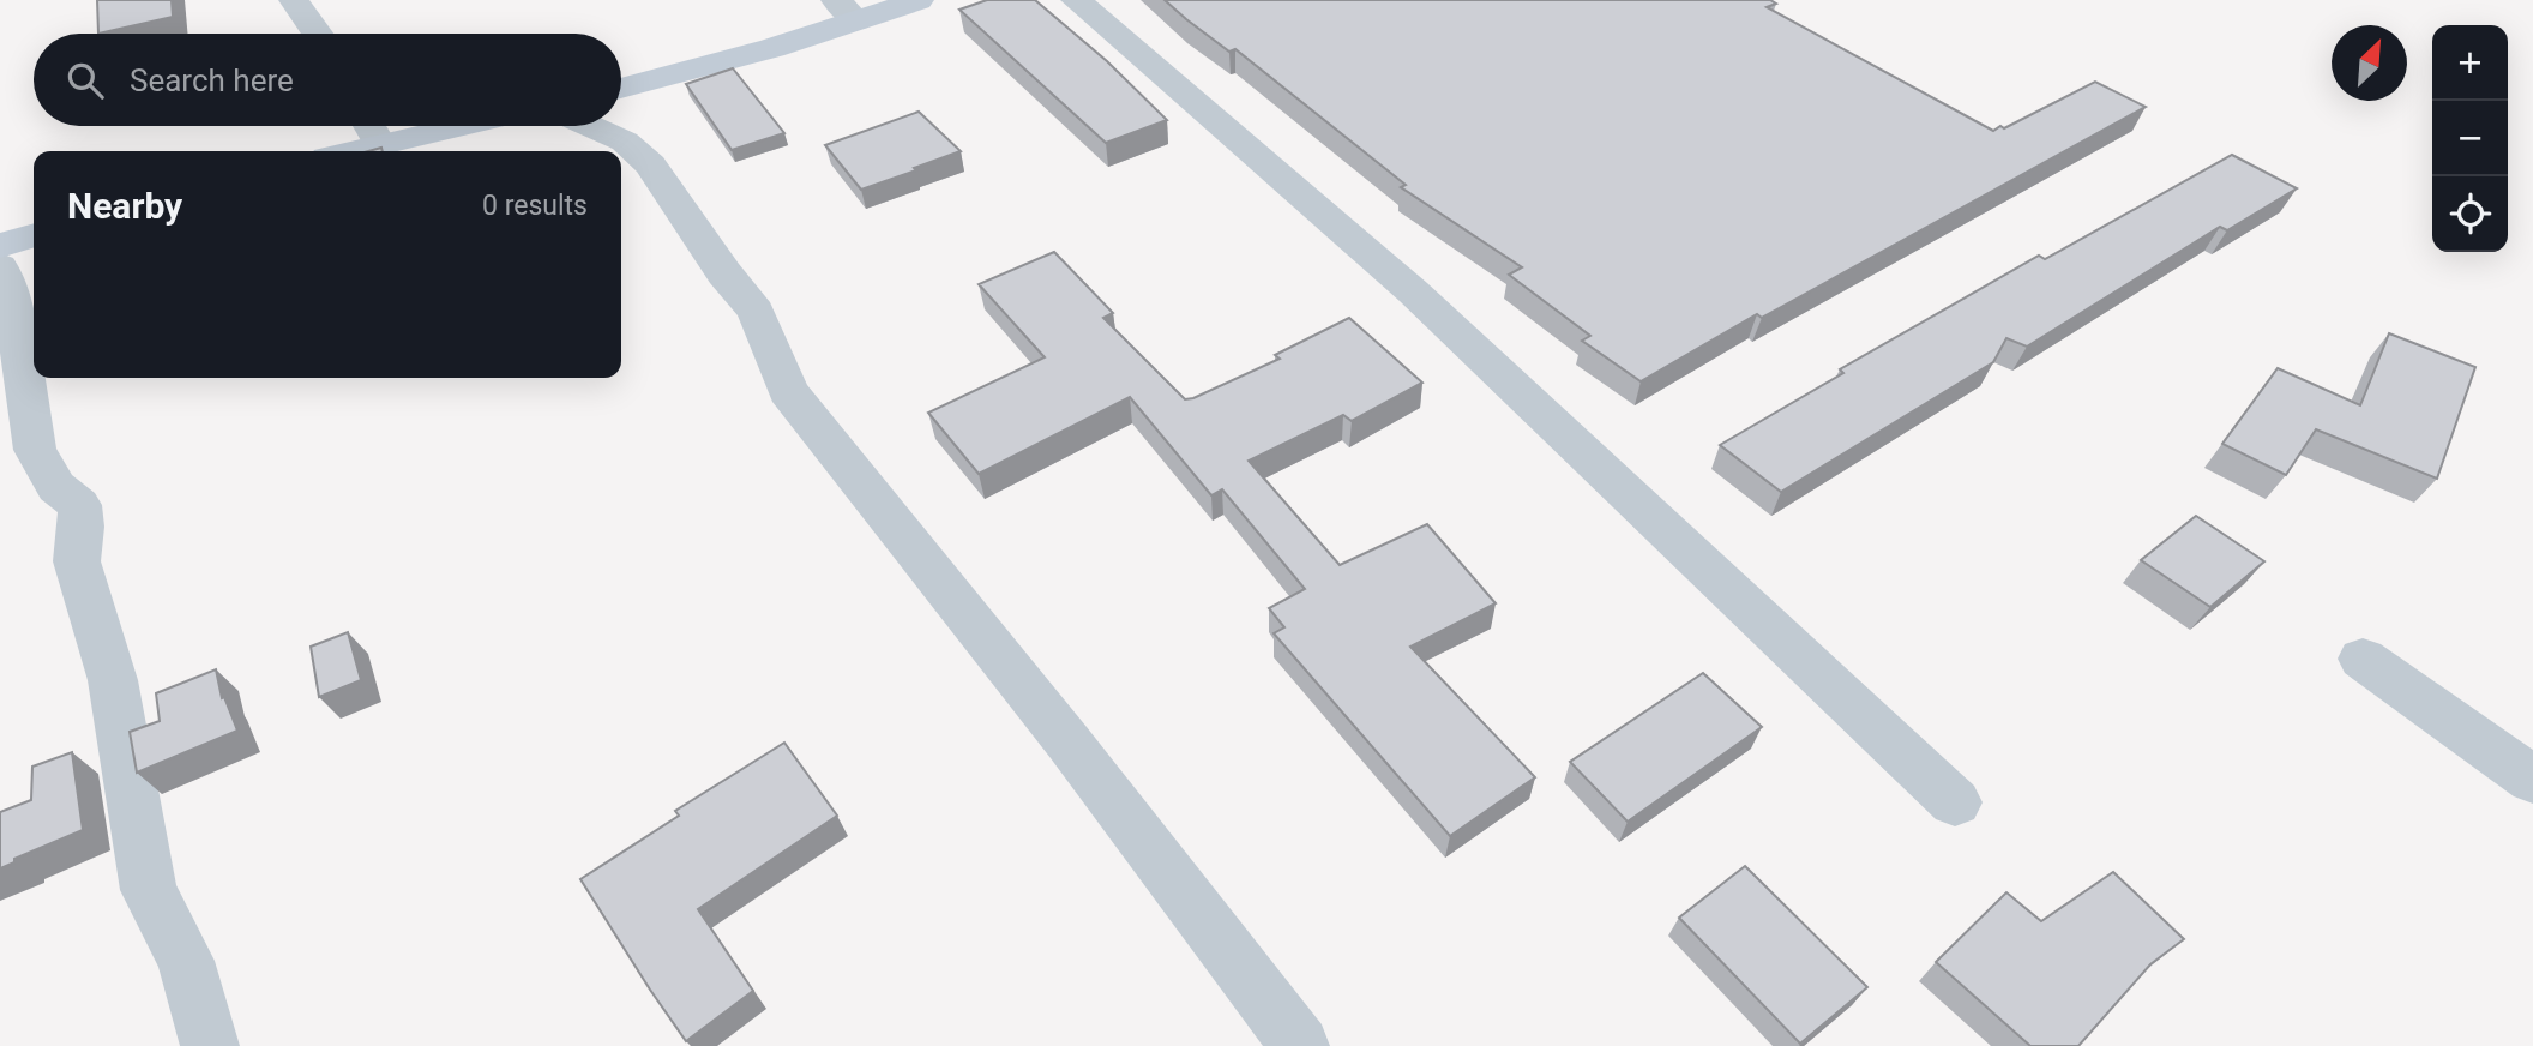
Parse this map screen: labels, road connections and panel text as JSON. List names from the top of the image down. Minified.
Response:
{"north":"top right","page":{"map_buttons":["+","−"],"search":"Search here","heading":["Nearby","0 results"]}}
